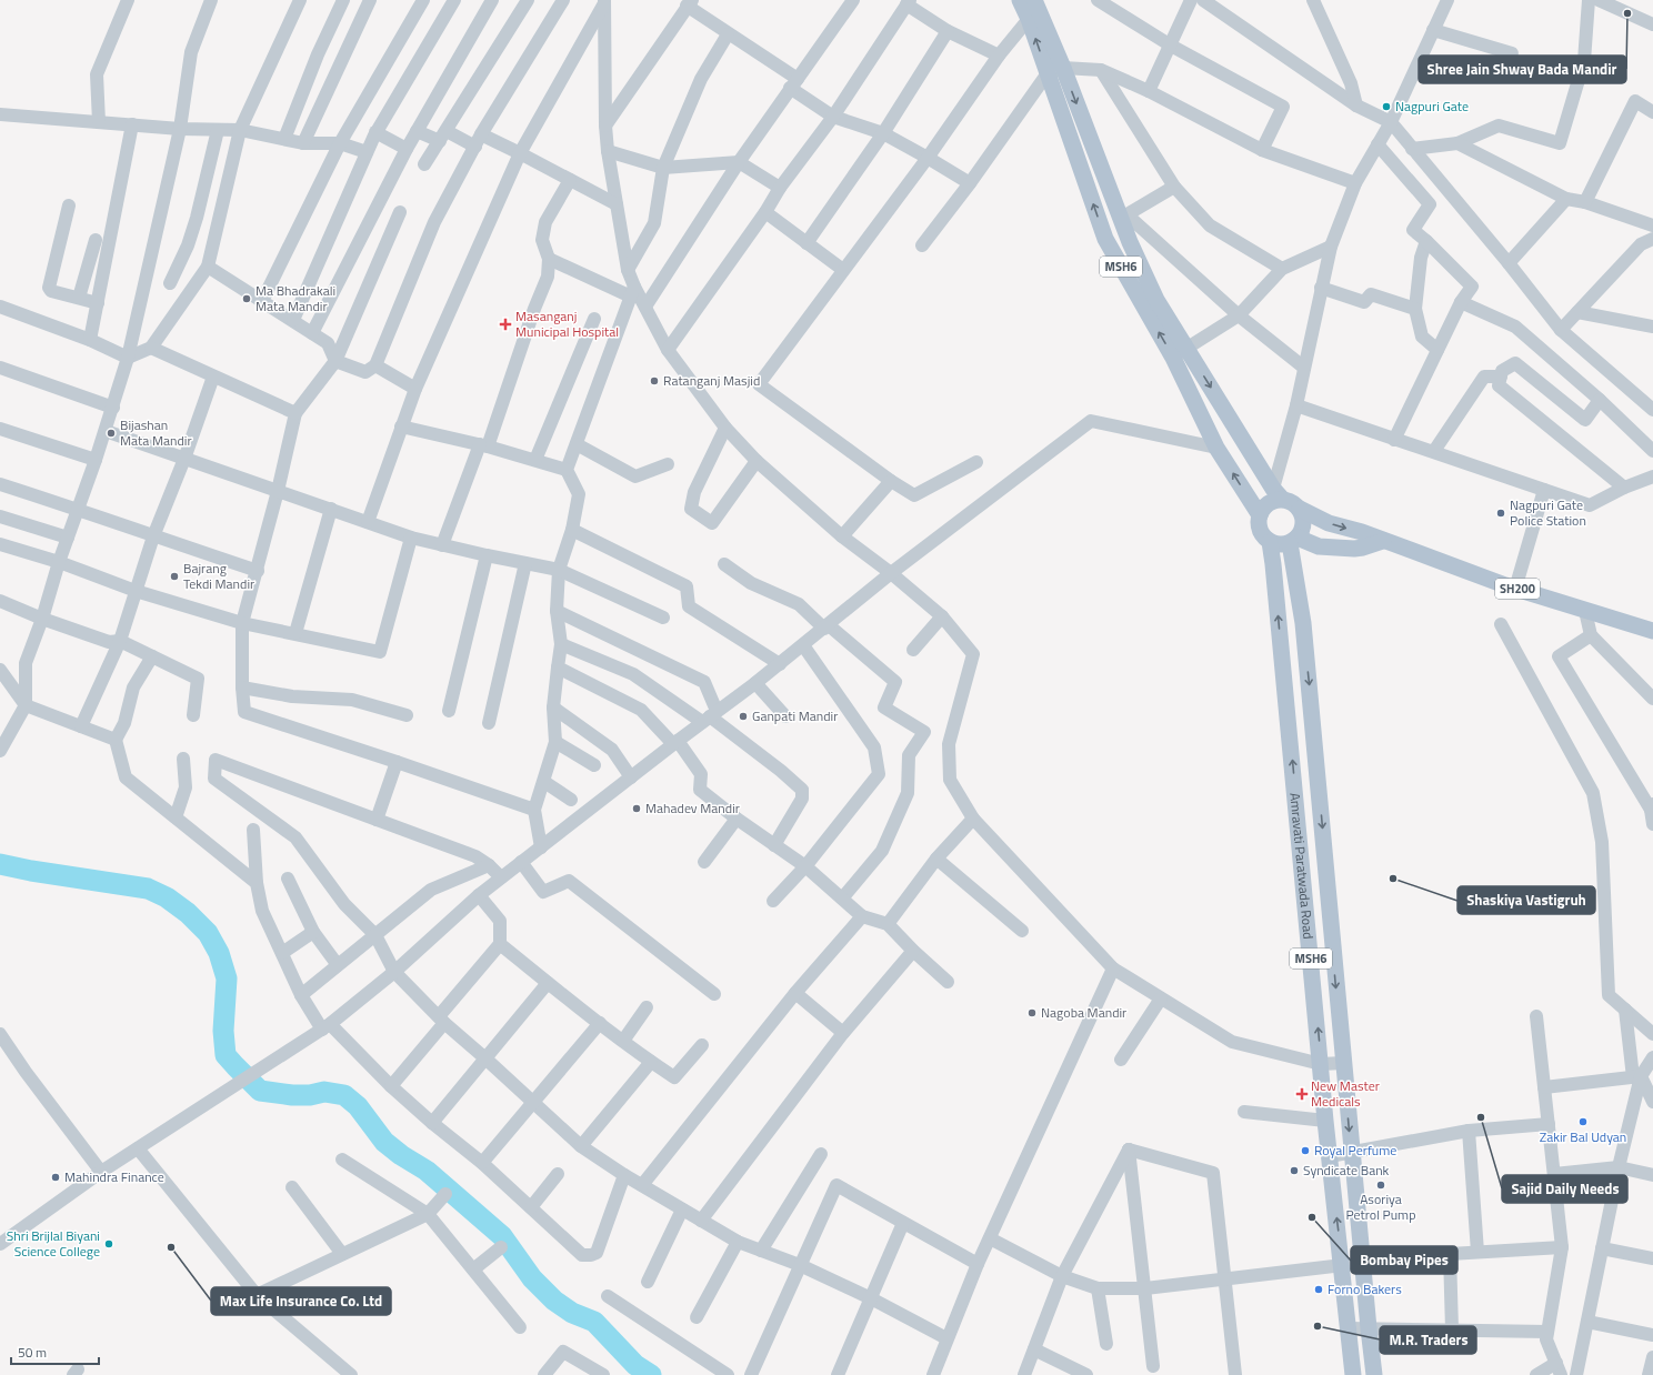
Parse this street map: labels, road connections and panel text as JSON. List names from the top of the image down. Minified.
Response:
{"streets":{"main road":["MSH6","SH200","Amravati Paratwada Road"]},"crossings":[["MSH6","SH200"],["MSH6","Amravati Paratwada Road"],["SH200","Amravati Paratwada Road"]],"places":{"other":["Shree Jain Shway Bada Mandir","Nagpuri Gate","Ma Bhadrakali Mata Mandir","Ratanganj Masjid","Bijashan Mata Mandir","Nagpuri Gate Police Station","Bajrang Tekdi Mandir","Ganpati Mandir","Mahadev Mandir","Shaskiya Vastigruh","Nagoba Mandir","Sajid Daily Needs","Zakir Bal Udyan","Royal Perfume","Syndicate Bank","Mahindra Finance","Asoriya Petrol Pump","Bombay Pipes","Shri Brijlal Biyani Science College","Max Life Insurance Co. Ltd","Forno Bakers","M.R. Traders"],"health":["Masanganj Municipal Hospital","New Master Medicals"]},"scale_bar":"50 m"}
